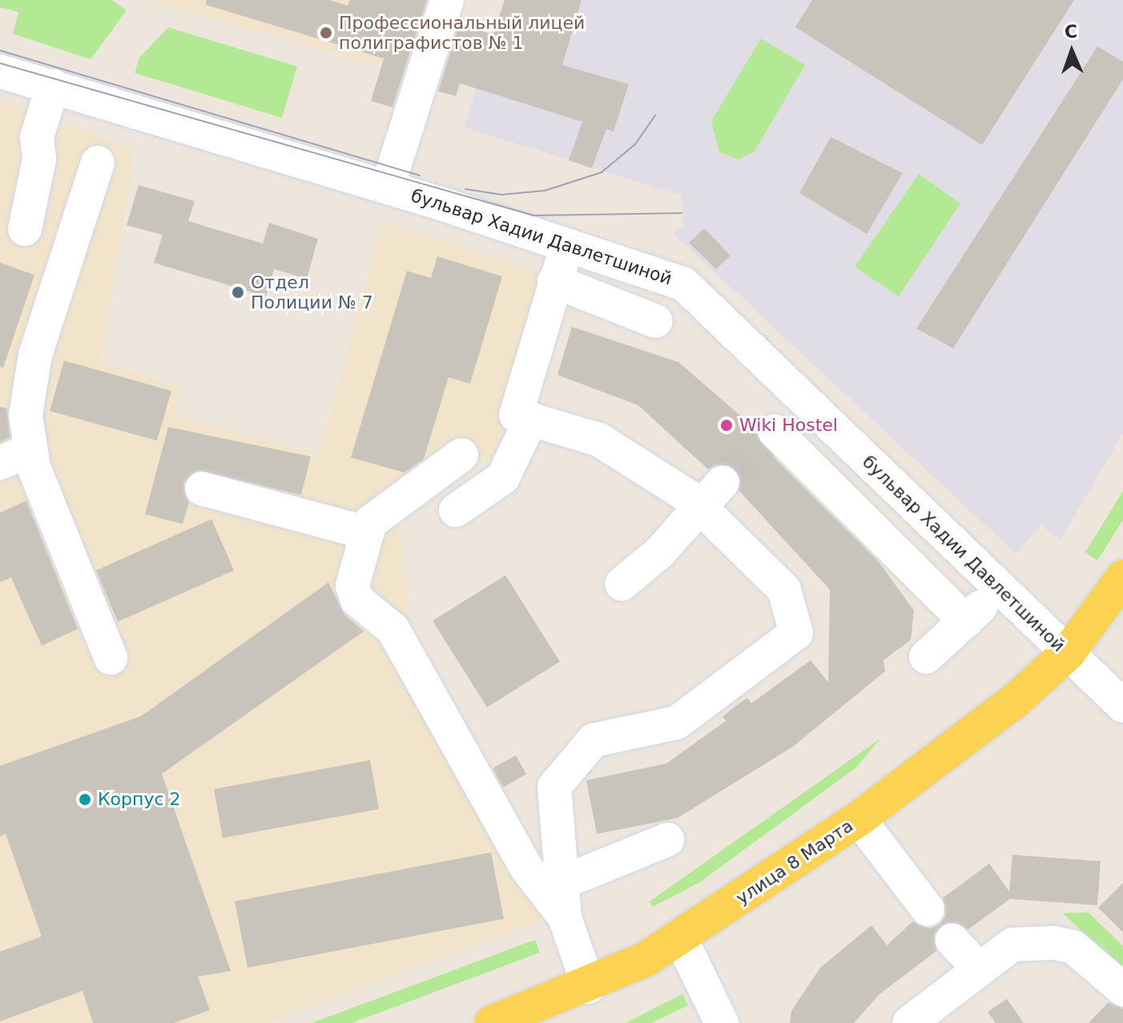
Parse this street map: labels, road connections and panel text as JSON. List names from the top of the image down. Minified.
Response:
{"streets":{"main road":["улица 8 Марта"],"street":["бульвар Хадии Давлетшиной"]},"crossings":[["бульвар Хадии Давлетшиной","улица 8 Марта"]],"places":["Профессиональный лицей полиграфистов № 1","Отдел Полиции № 7","Wiki Hostel","Корпус 2"],"north":"top"}
